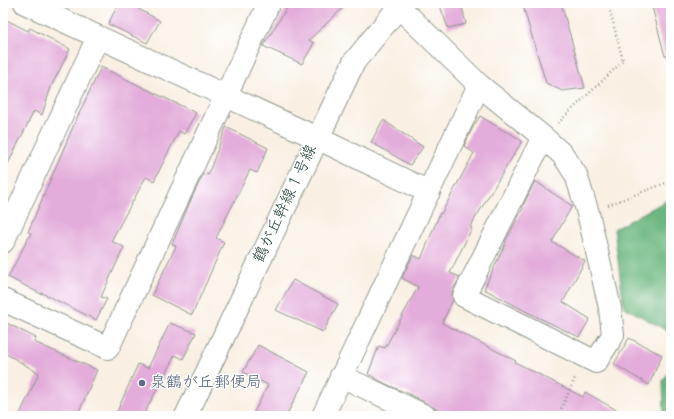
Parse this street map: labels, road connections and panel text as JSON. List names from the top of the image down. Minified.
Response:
{"streets":{"street":["鶴が丘幹線１号線"]},"places":["泉鶴が丘郵便局"]}
